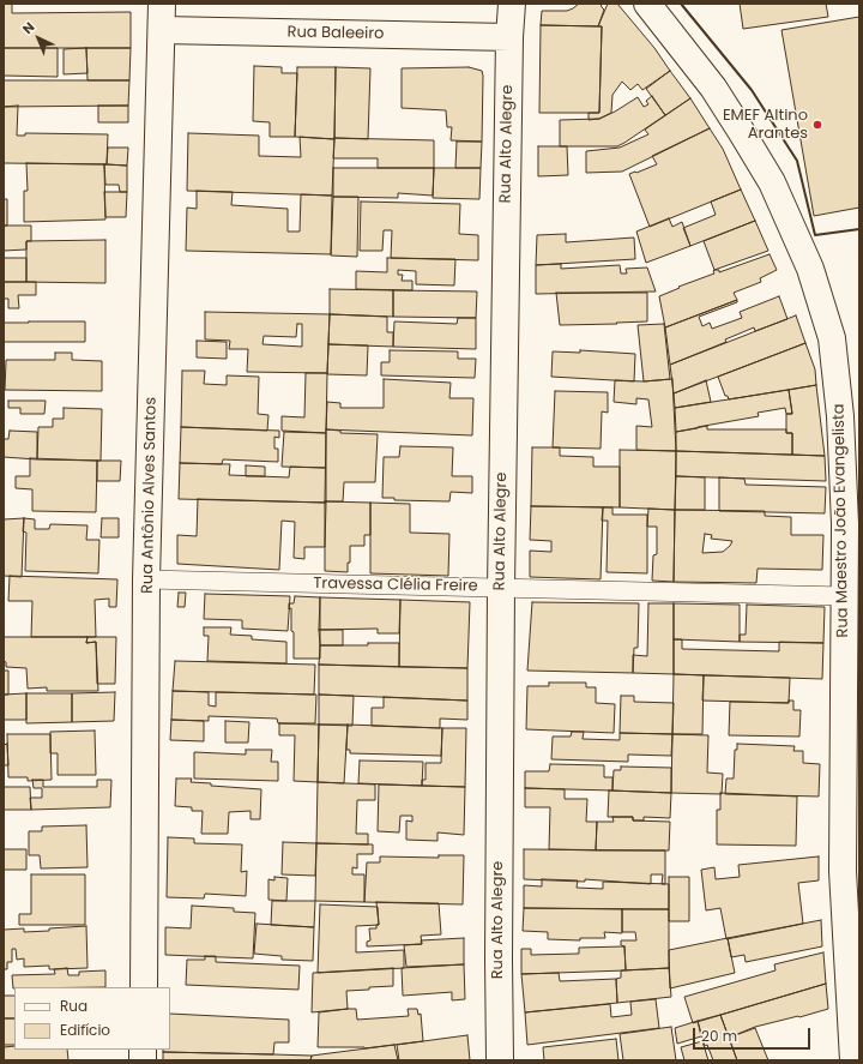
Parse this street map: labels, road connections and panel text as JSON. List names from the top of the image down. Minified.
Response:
{"streets":{"street":["Rua Baleeiro","Rua Alto Alegre","Rua Antônio Alves Santos","Rua Maestro João Evangelista"],"lane":["Travessa Clélia Freire"]},"crossings":[["Rua Baleeiro","Rua Alto Alegre"],["Rua Baleeiro","Rua Antônio Alves Santos"],["Rua Alto Alegre","Travessa Clélia Freire"],["Rua Antônio Alves Santos","Travessa Clélia Freire"],["Rua Maestro João Evangelista","Travessa Clélia Freire"]],"places":["EMEF Altino Arantes"],"legend":["Rua","Edifício"],"scale_bar":"20 m","north":"top left"}
